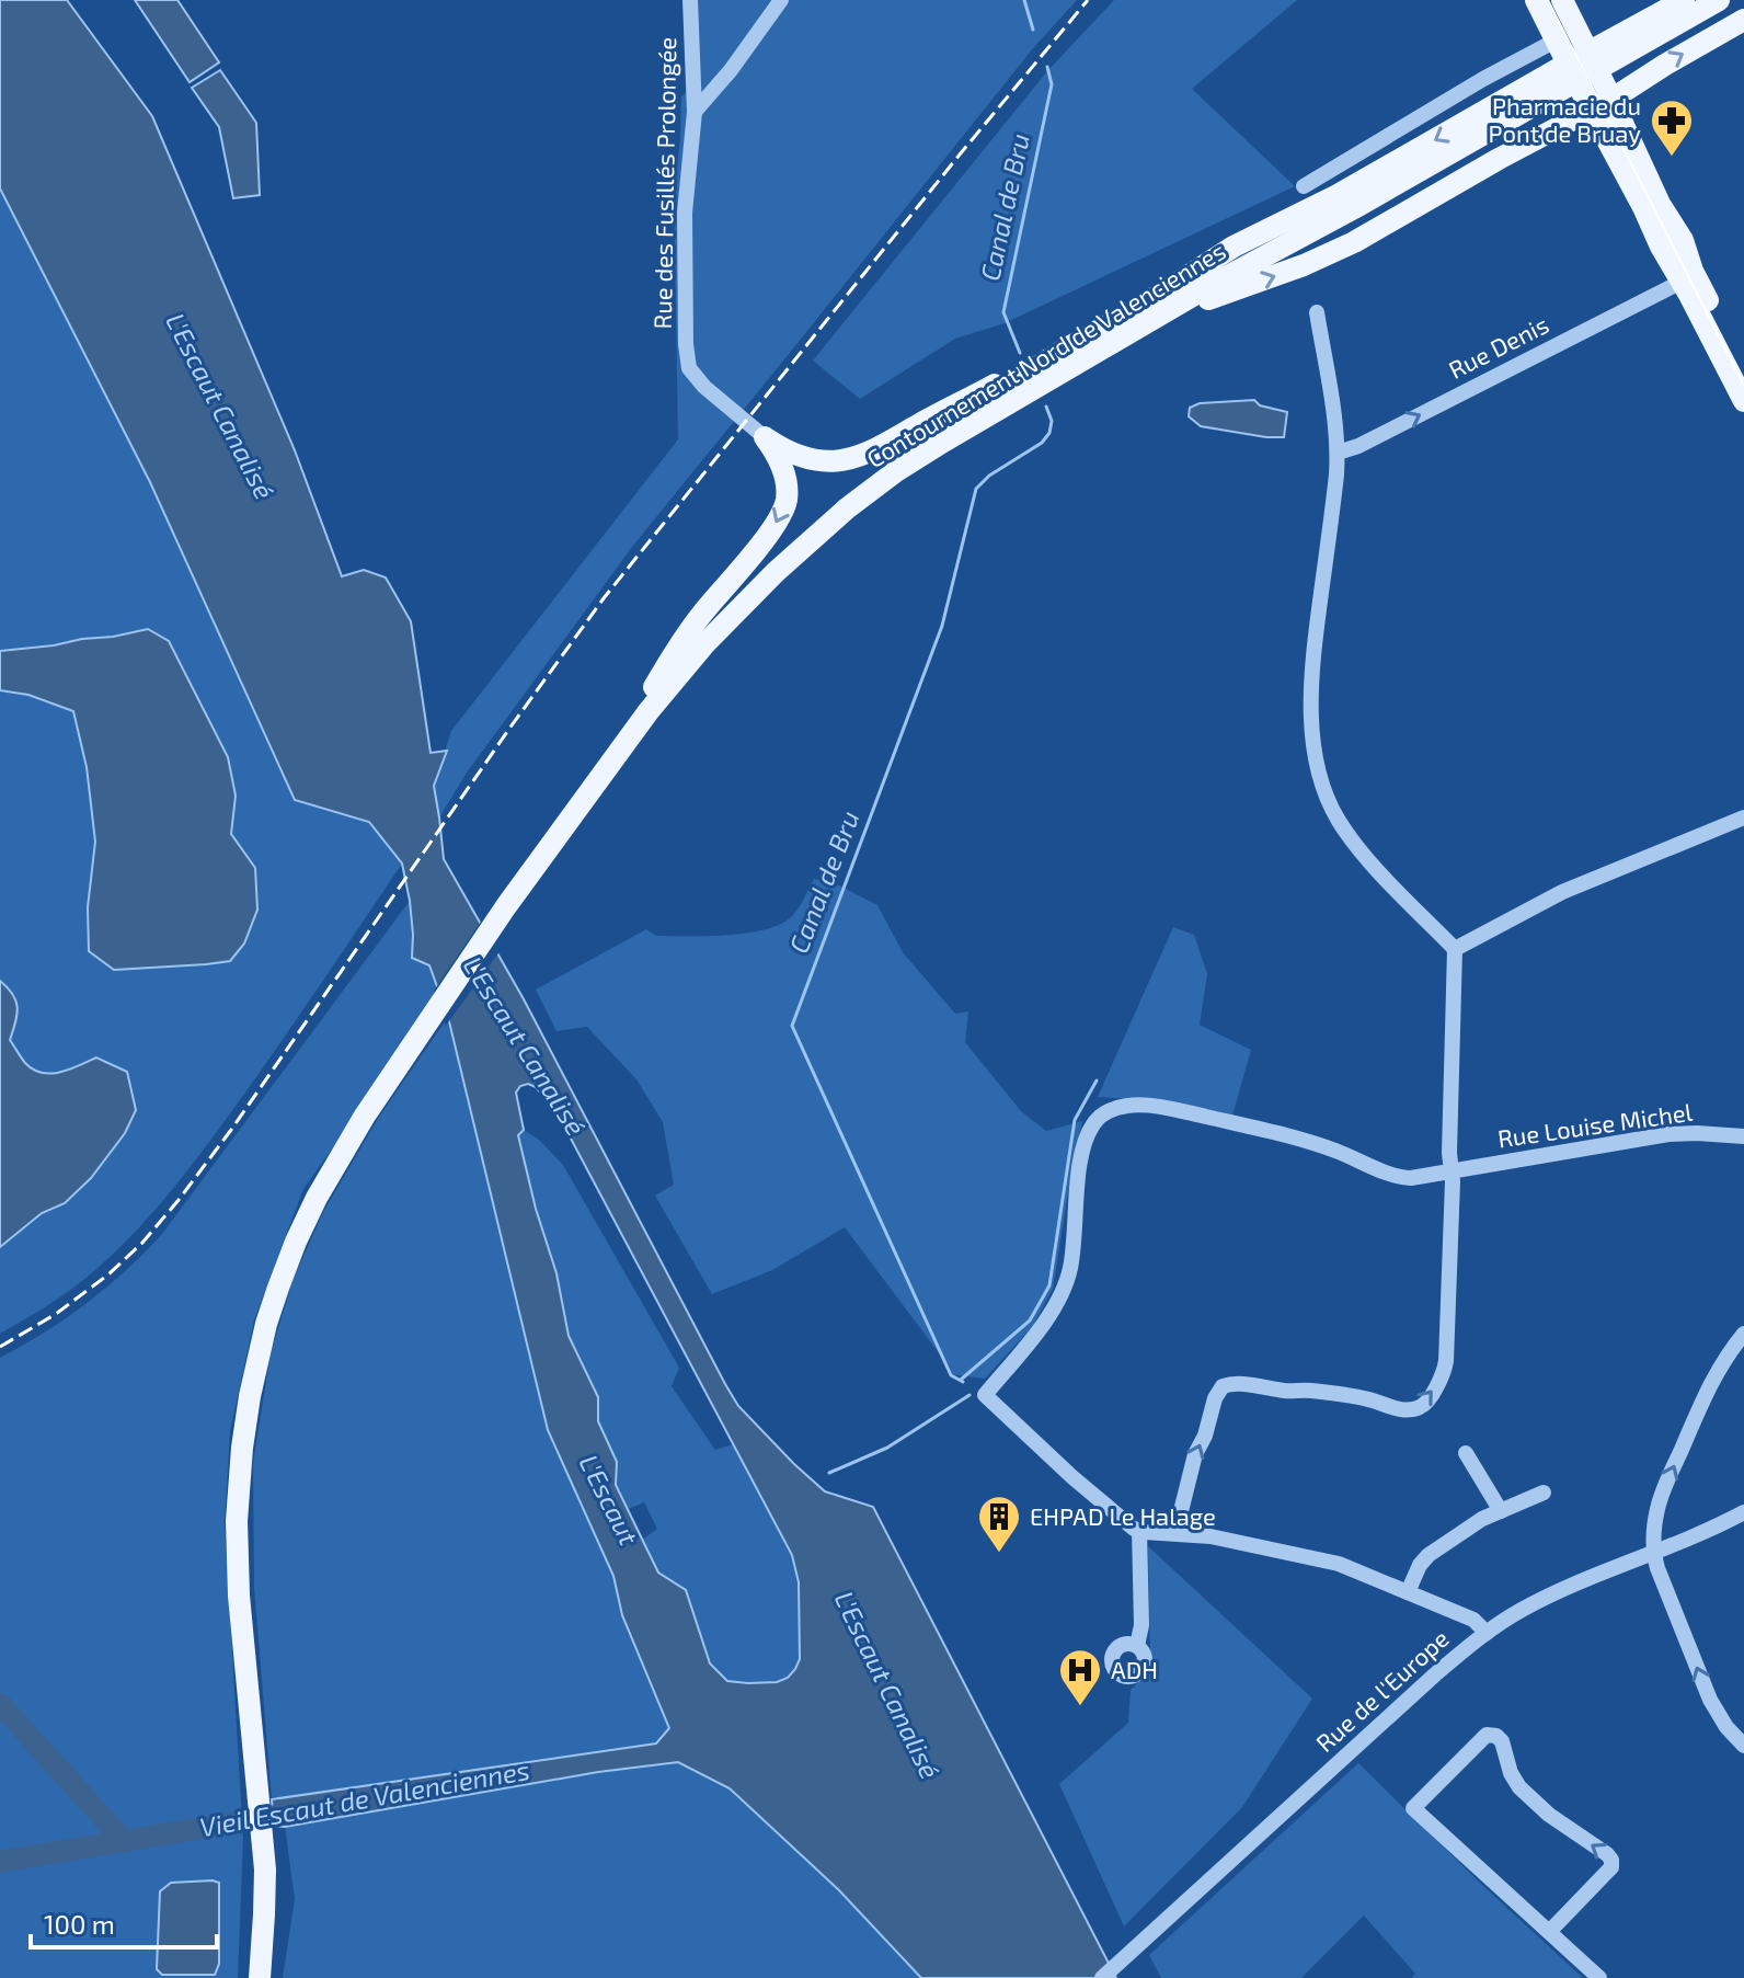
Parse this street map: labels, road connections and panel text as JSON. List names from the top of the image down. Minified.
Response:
{"streets":{"main road":["Contournement Nord de Valenciennes"],"street":["Rue des Fusillés Prolongée","Rue Denis","Rue Louise Michel","Rue de l'Europe"]},"one_way":["Rue Denis"],"water":["Canal de Bru","L'Escaut Canalisé","L'Escaut","Vieil Escaut de Valenciennes"],"places":{"pharmacy":["Pharmacie du Pont de Bruay"],"building":["EHPAD Le Halage"],"hospital":["ADH"]},"scale_bar":"100 m"}
